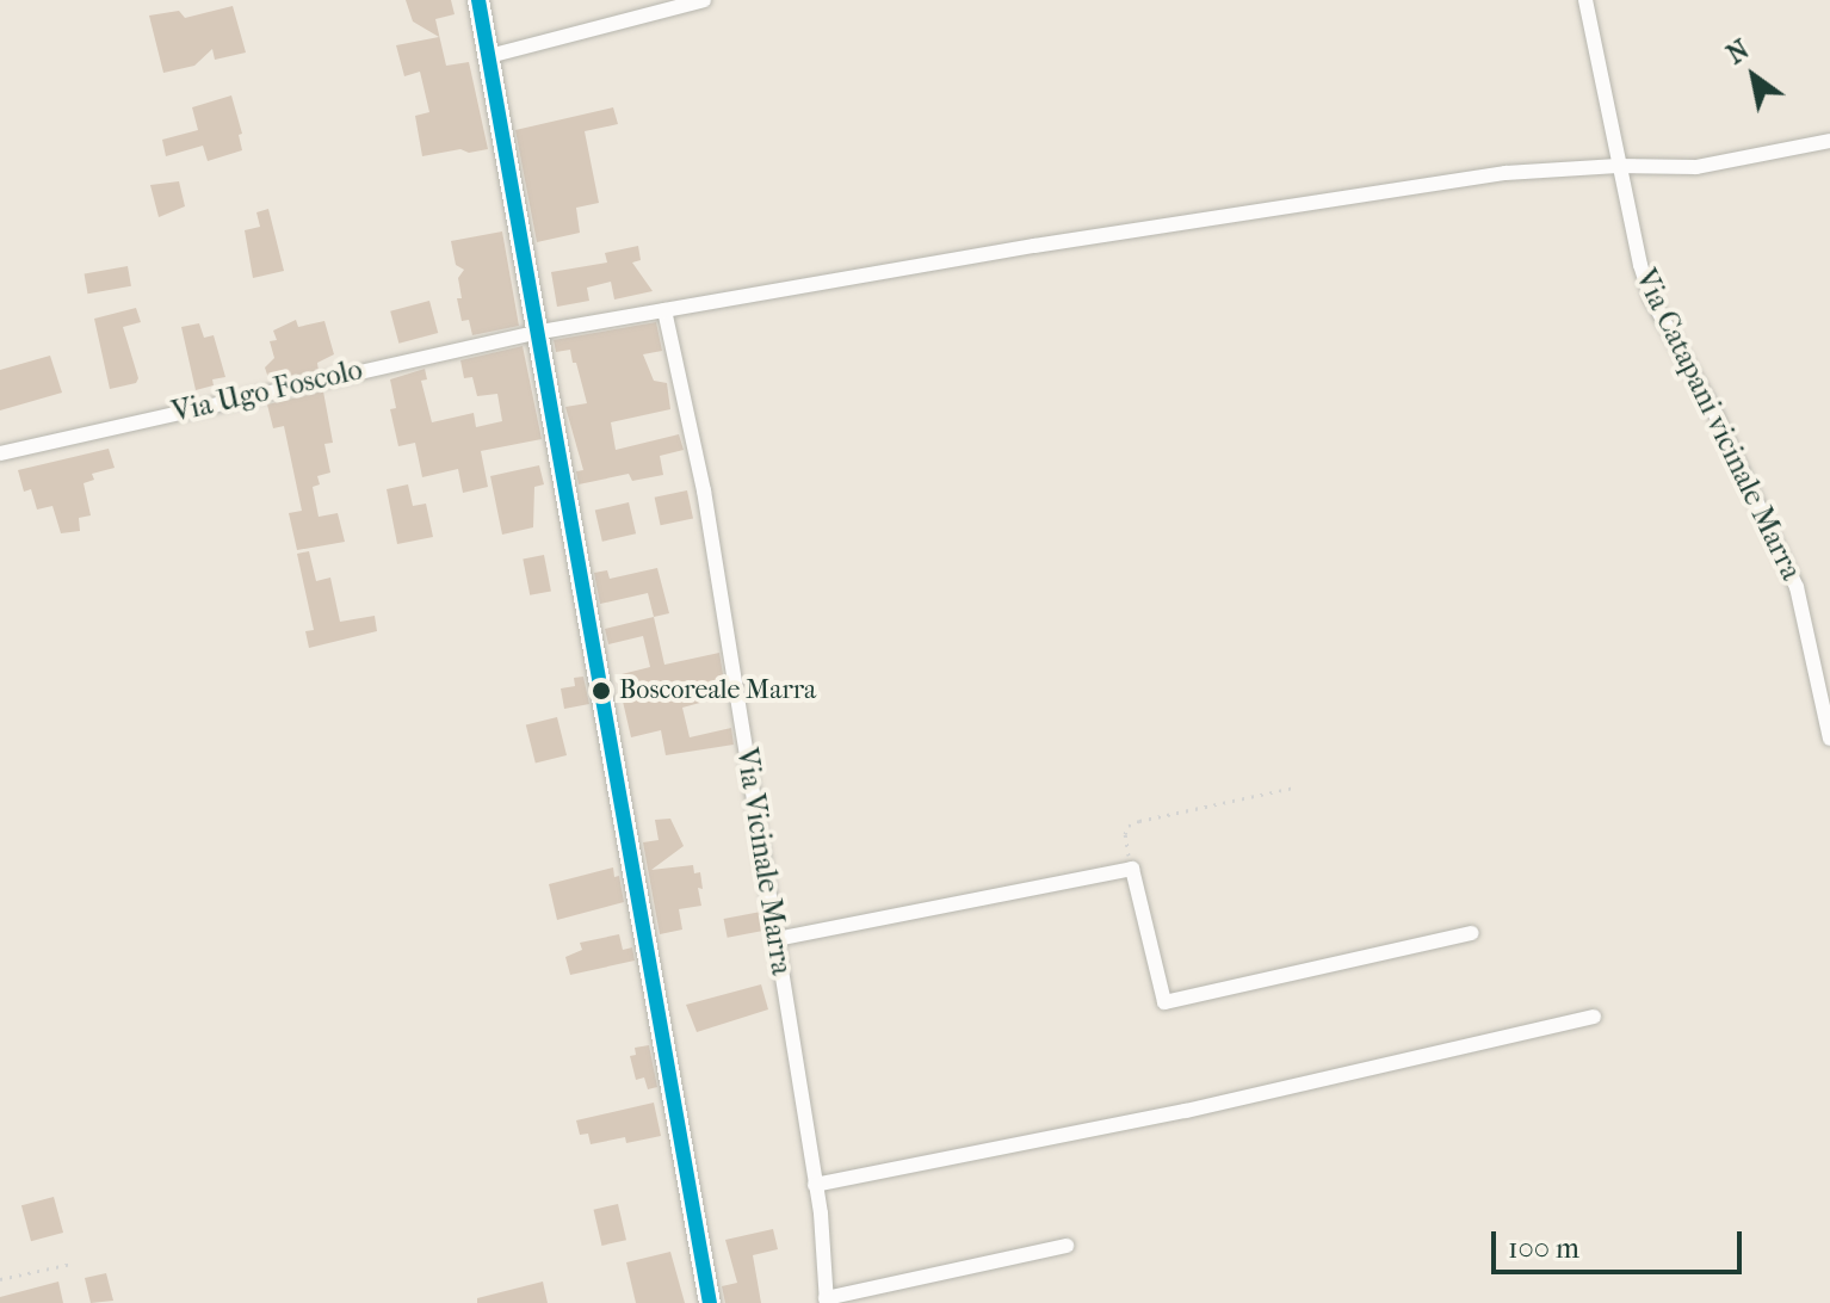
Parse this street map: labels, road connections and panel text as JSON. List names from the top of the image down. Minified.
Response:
{"streets":{"street":["Via Ugo Foscolo","Via Catapani vicinale Marra","Via Vicinale Marra"]},"crossings":[["Via Ugo Foscolo","Via Catapani vicinale Marra"],["Via Ugo Foscolo","Via Vicinale Marra"]],"places":["Boscoreale Marra"],"scale_bar":"100 m","north":"top left"}
